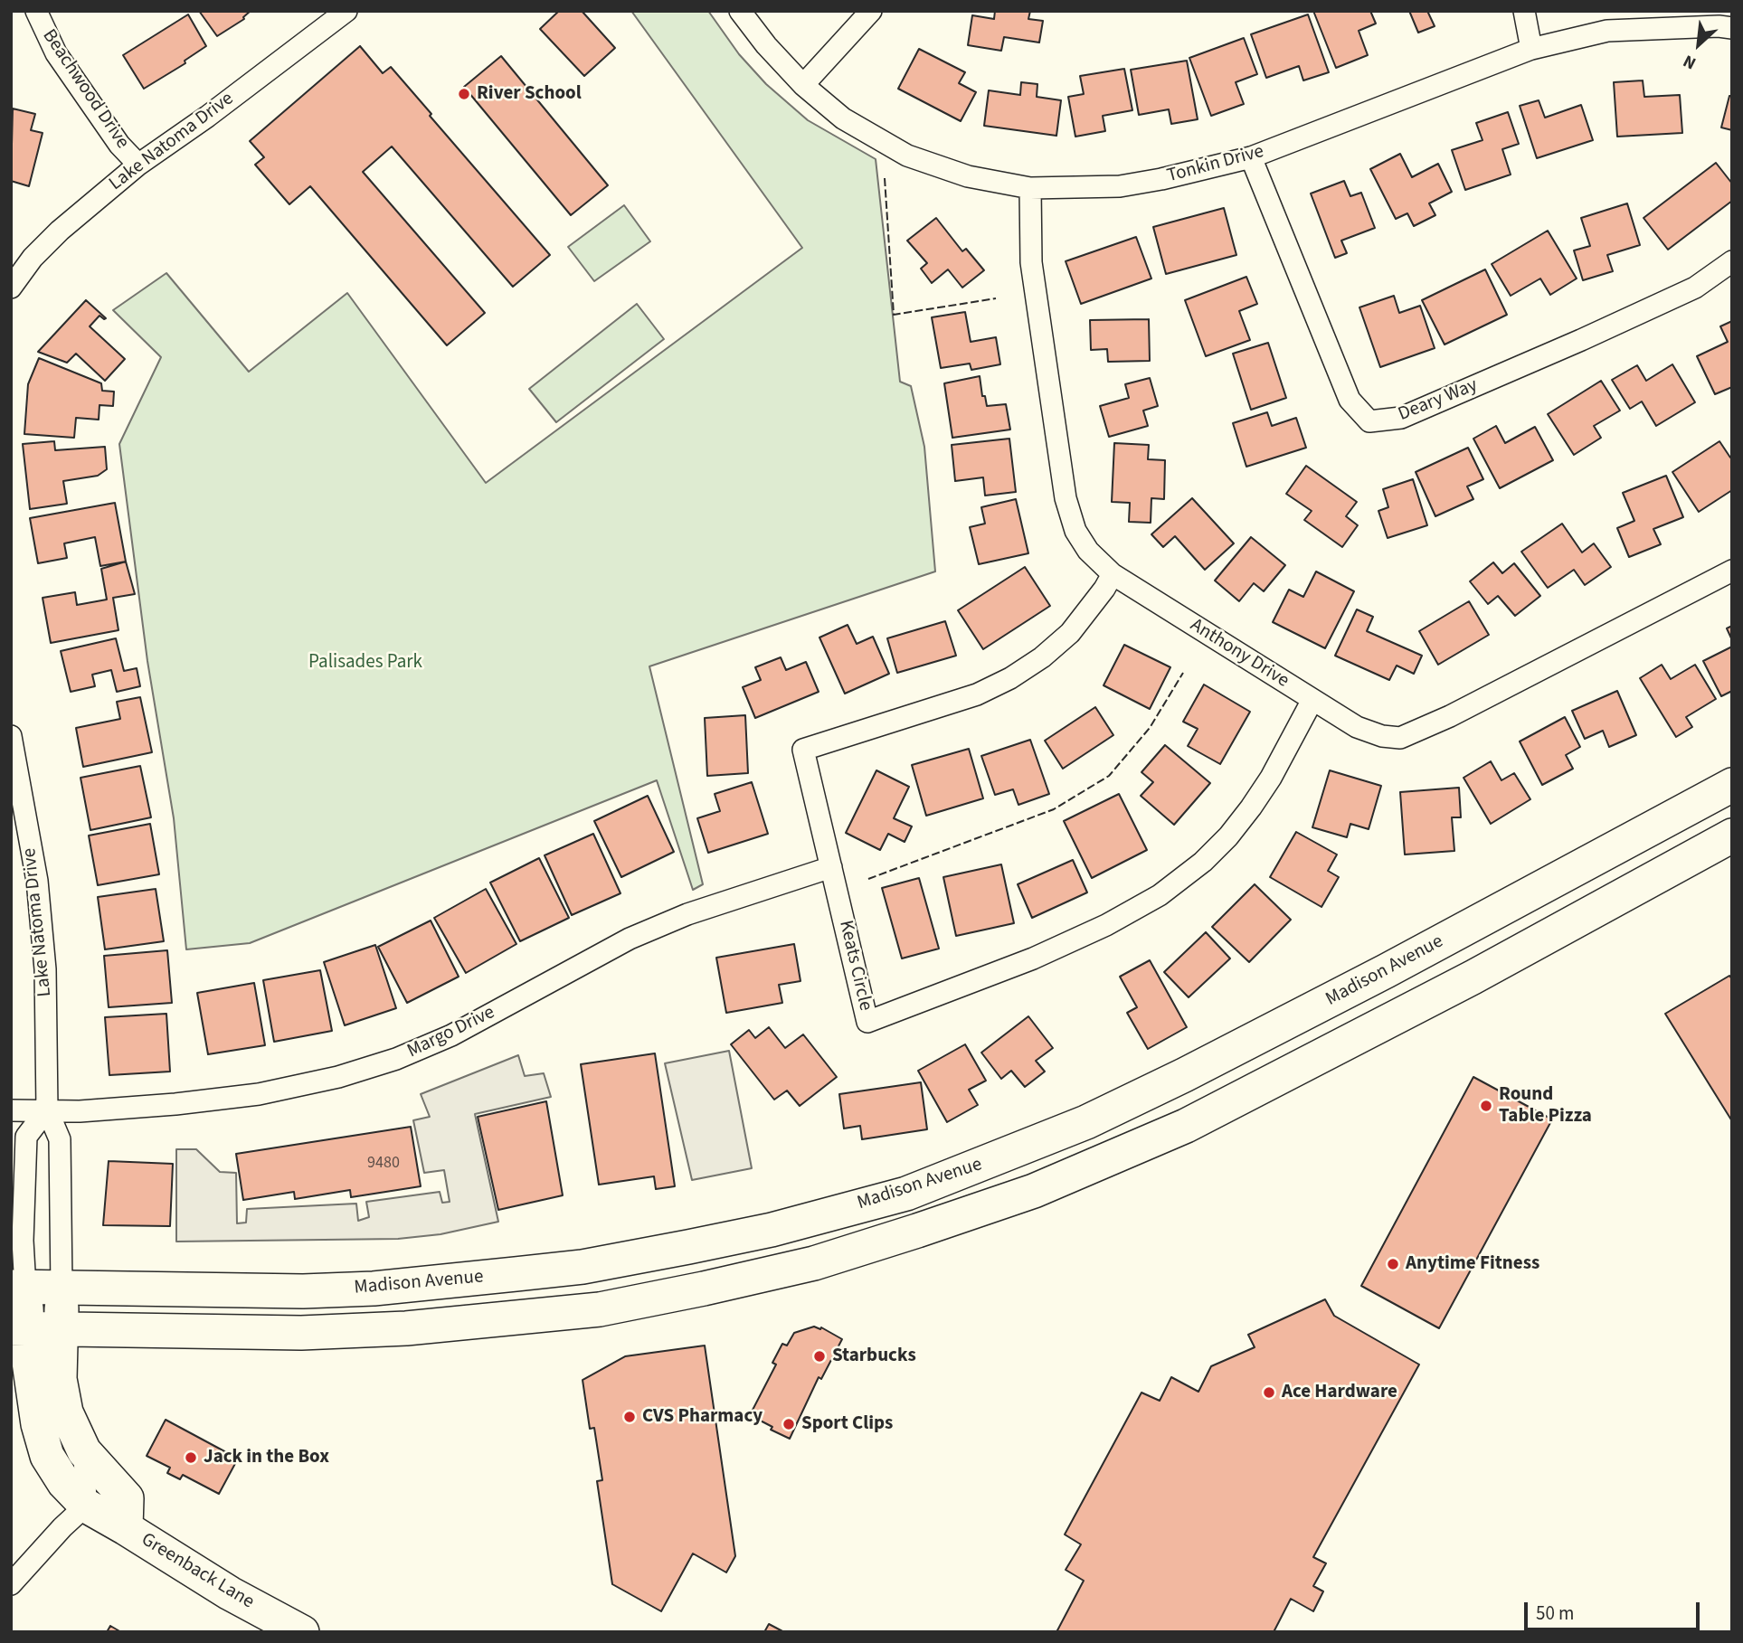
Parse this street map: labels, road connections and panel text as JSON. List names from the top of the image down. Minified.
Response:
{"streets":{"main road":["Madison Avenue","Greenback Lane"],"street":["Beachwood Drive","Lake Natoma Drive","Tonkin Drive","Deary Way","Anthony Drive","Keats Circle","Margo Drive"]},"crossings":[["Beachwood Drive","Lake Natoma Drive"],["Lake Natoma Drive","Madison Avenue"],["Lake Natoma Drive","Margo Drive"],["Lake Natoma Drive","Greenback Lane"],["Tonkin Drive","Deary Way"],["Tonkin Drive","Anthony Drive"],["Anthony Drive","Keats Circle"],["Keats Circle","Margo Drive"],["Madison Avenue","Greenback Lane"]],"parks":["Palisades Park"],"places":["River School","Round Table Pizza","Anytime Fitness","Starbucks","Ace Hardware","CVS Pharmacy","Sport Clips","Jack in the Box"],"house_numbers":["9480"],"scale_bar":"50 m","north":"bottom left"}
